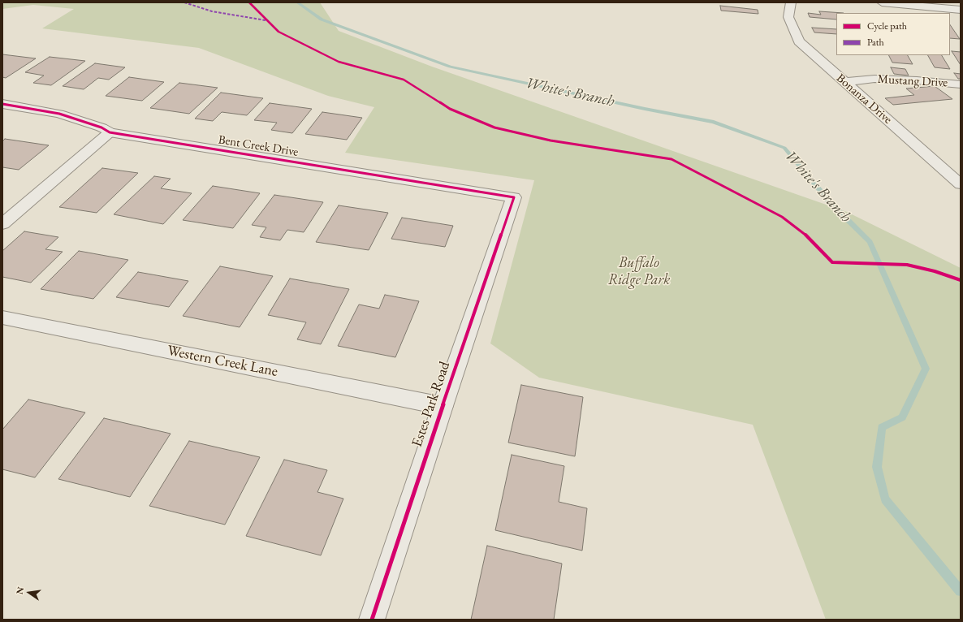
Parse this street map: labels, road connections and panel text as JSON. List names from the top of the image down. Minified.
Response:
{"streets":{"street":["Mustang Drive","Bonanza Drive","Bent Creek Drive","Western Creek Lane","Estes Park Road"]},"crossings":[["Mustang Drive","Bonanza Drive"],["Bent Creek Drive","Estes Park Road"],["Western Creek Lane","Estes Park Road"]],"water":["White's Branch"],"parks":["Buffalo Ridge Park"],"legend":["Cycle path","Path"],"north":"left"}
